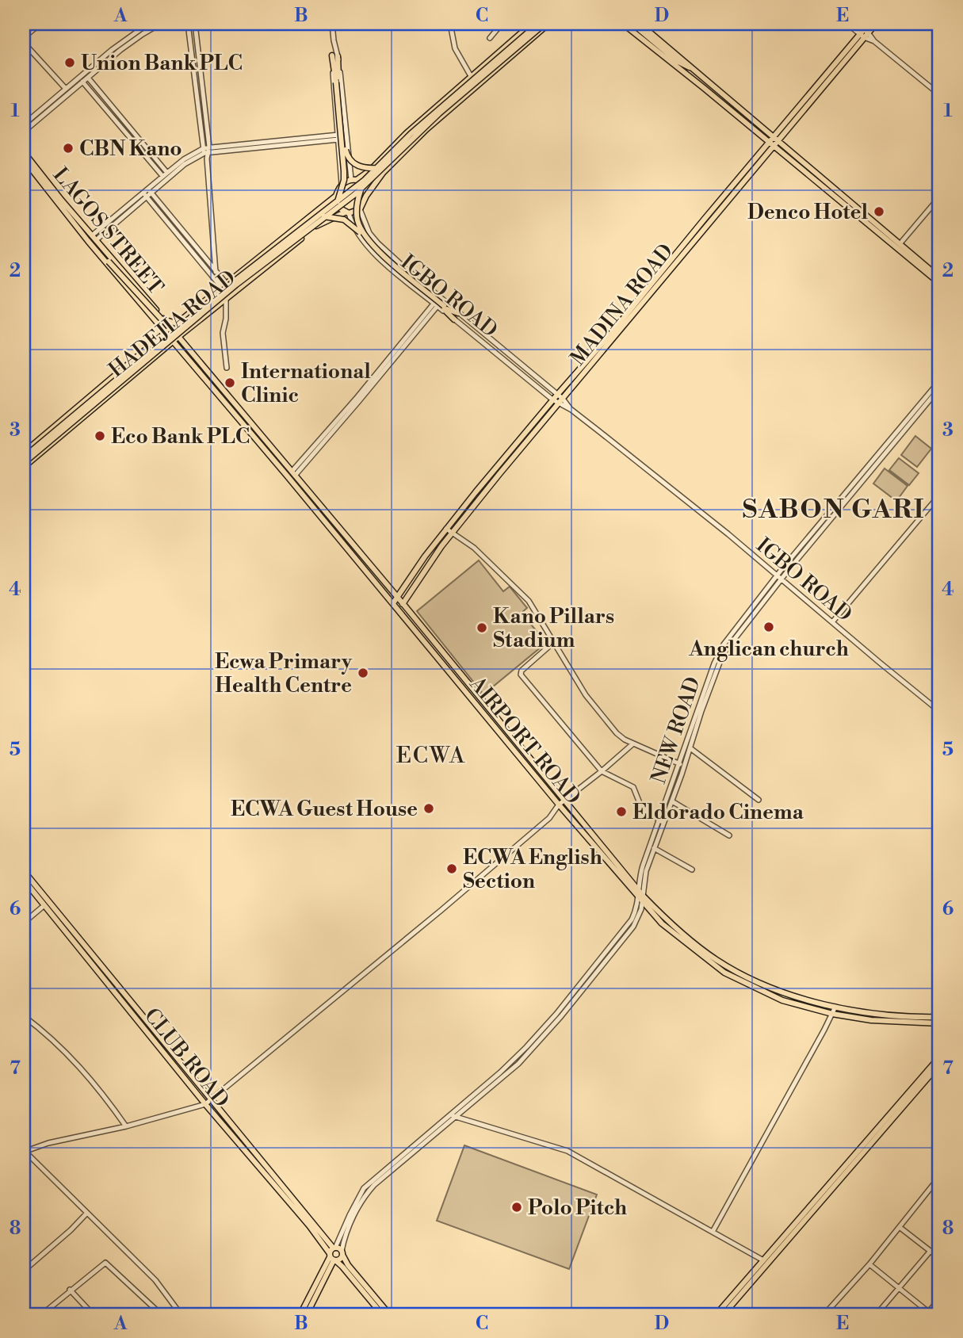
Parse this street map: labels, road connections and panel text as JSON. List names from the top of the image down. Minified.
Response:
{"streets":{"main road":["LAGOS STREET","MADINA ROAD","HADEJIA ROAD","AIRPORT ROAD","CLUB ROAD"],"street":["IGBO ROAD","NEW ROAD"]},"crossings":[["LAGOS STREET","HADEJIA ROAD"],["LAGOS STREET","AIRPORT ROAD"],["IGBO ROAD","MADINA ROAD"],["IGBO ROAD","HADEJIA ROAD"],["IGBO ROAD","NEW ROAD"],["MADINA ROAD","AIRPORT ROAD"],["HADEJIA ROAD","AIRPORT ROAD"],["NEW ROAD","AIRPORT ROAD"]],"districts":["SABON GARI","ECWA"],"places":["Union Bank PLC","CBN Kano","Denco Hotel","International Clinic","Eco Bank PLC","Anglican church","Kano Pillars Stadium","Ecwa Primary Health Centre","ECWA Guest House","Eldorado Cinema","ECWA English Section","Polo Pitch"],"grid":{"columns":["A","B","C","D","E"],"rows":["1","2","3","4","5","6","7","8"]}}
